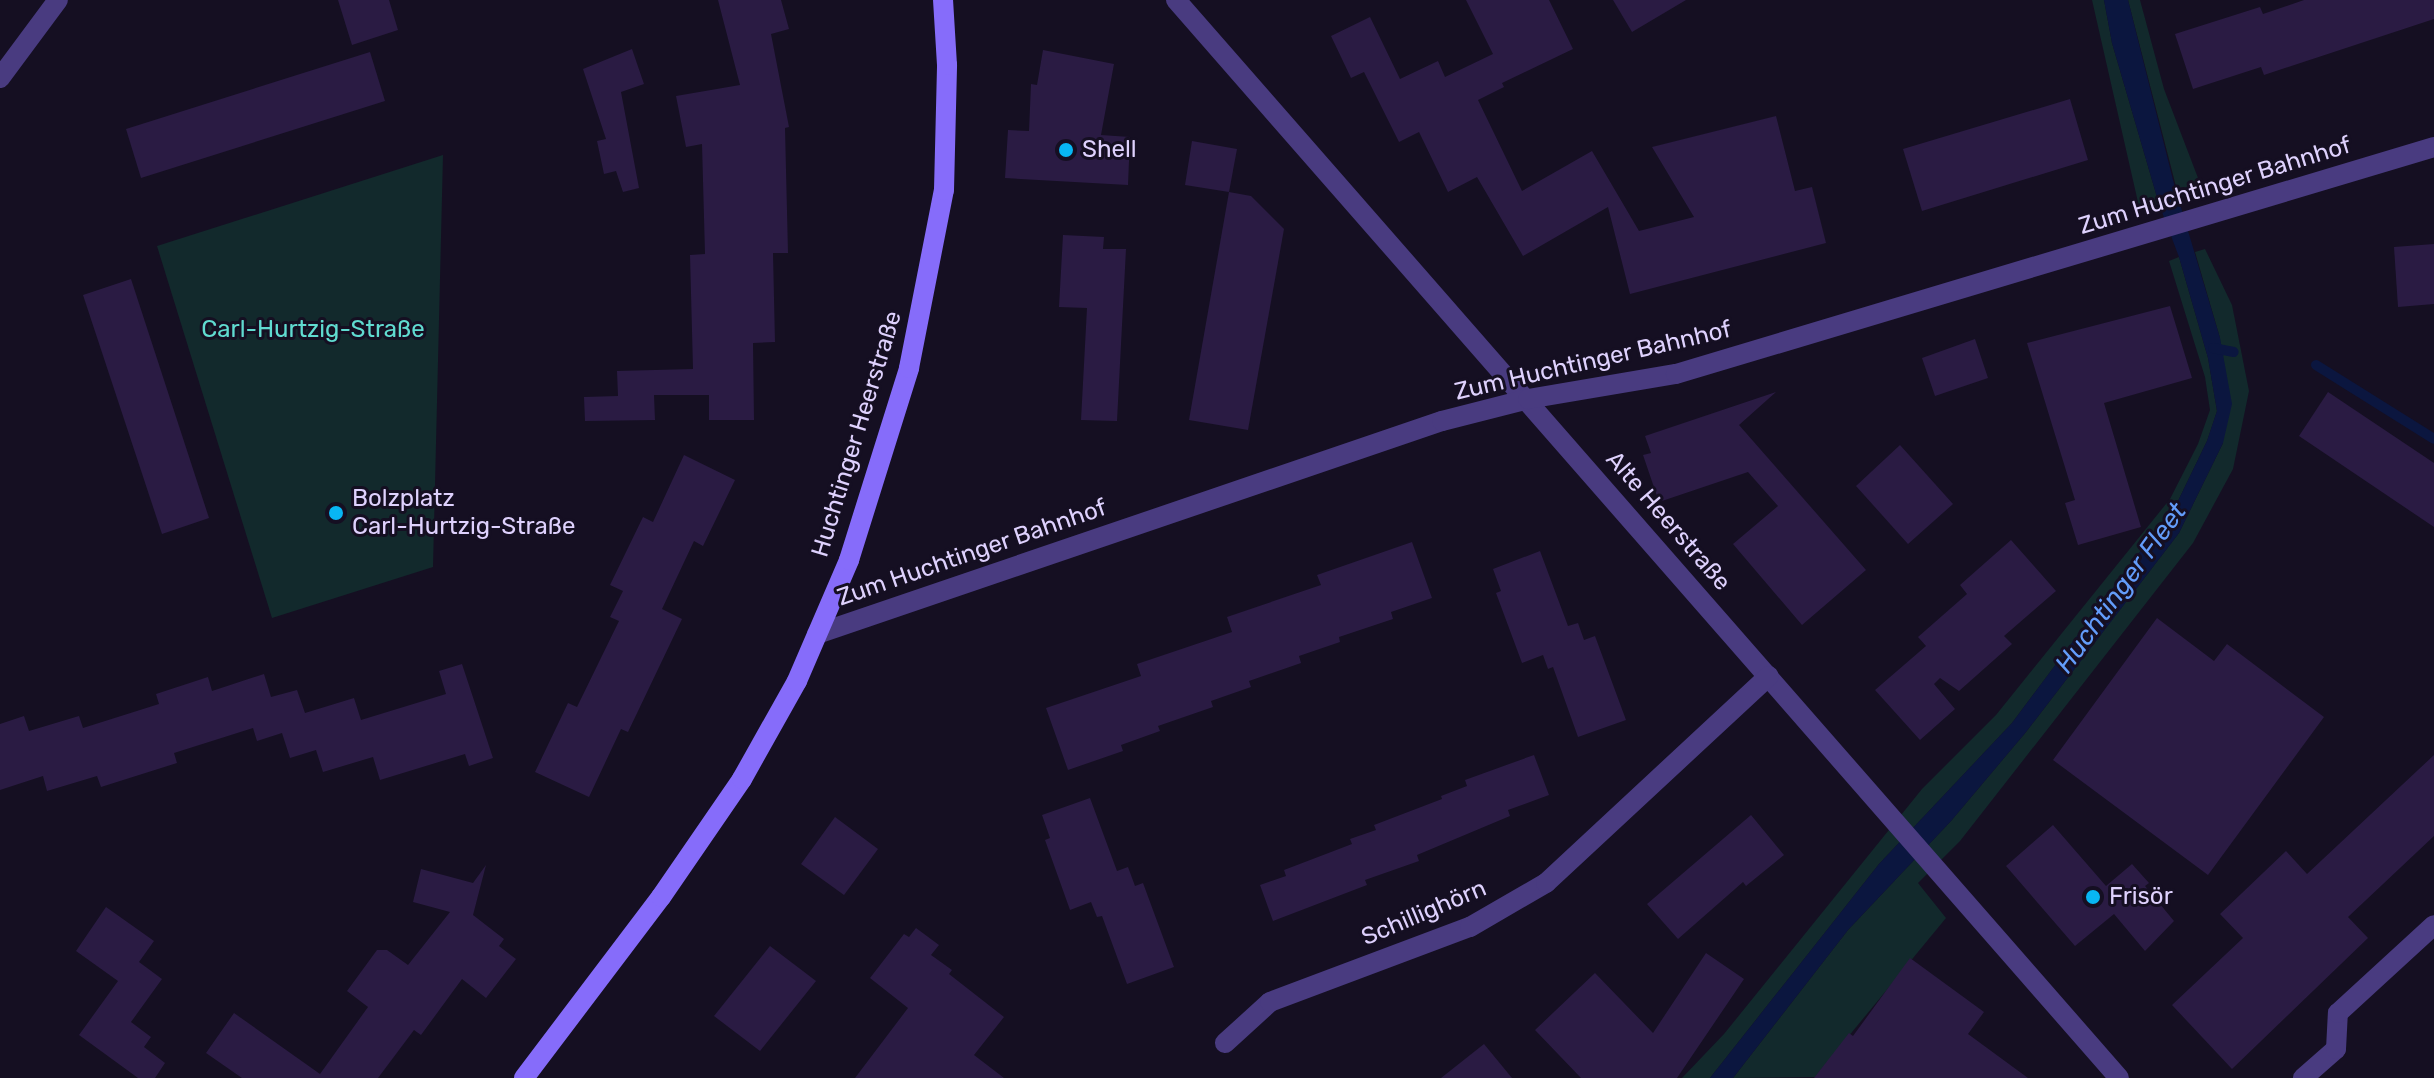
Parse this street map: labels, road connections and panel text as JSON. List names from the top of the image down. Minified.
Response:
{"streets":{"main road":["Huchtinger Heerstraße"],"street":["Zum Huchtinger Bahnhof","Alte Heerstraße","Schillighörn"]},"crossings":[["Zum Huchtinger Bahnhof","Huchtinger Heerstraße"],["Zum Huchtinger Bahnhof","Alte Heerstraße"],["Alte Heerstraße","Schillighörn"]],"water":["Huchtinger Fleet"],"parks":["Carl-Hurtzig-Straße"],"places":["Shell","Bolzplatz Carl-Hurtzig-Straße","Frisör"]}
